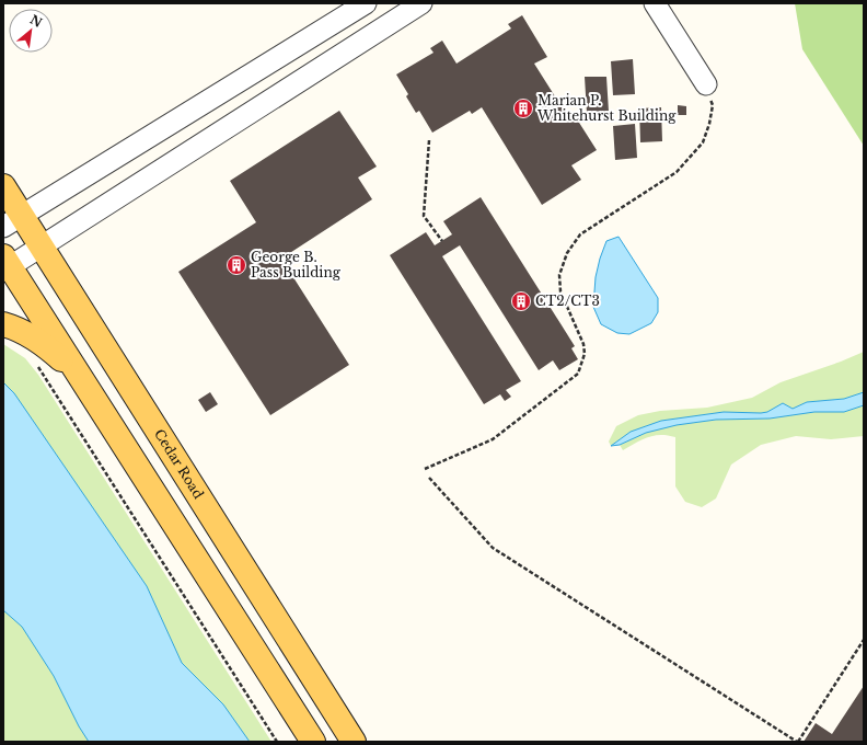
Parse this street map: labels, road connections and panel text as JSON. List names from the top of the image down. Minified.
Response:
{"streets":{"main road":["Cedar Road"]},"places":{"building":["Marian P. Whitehurst Building","George B. Pass Building","CT2/CT3"]},"north":"top right"}
